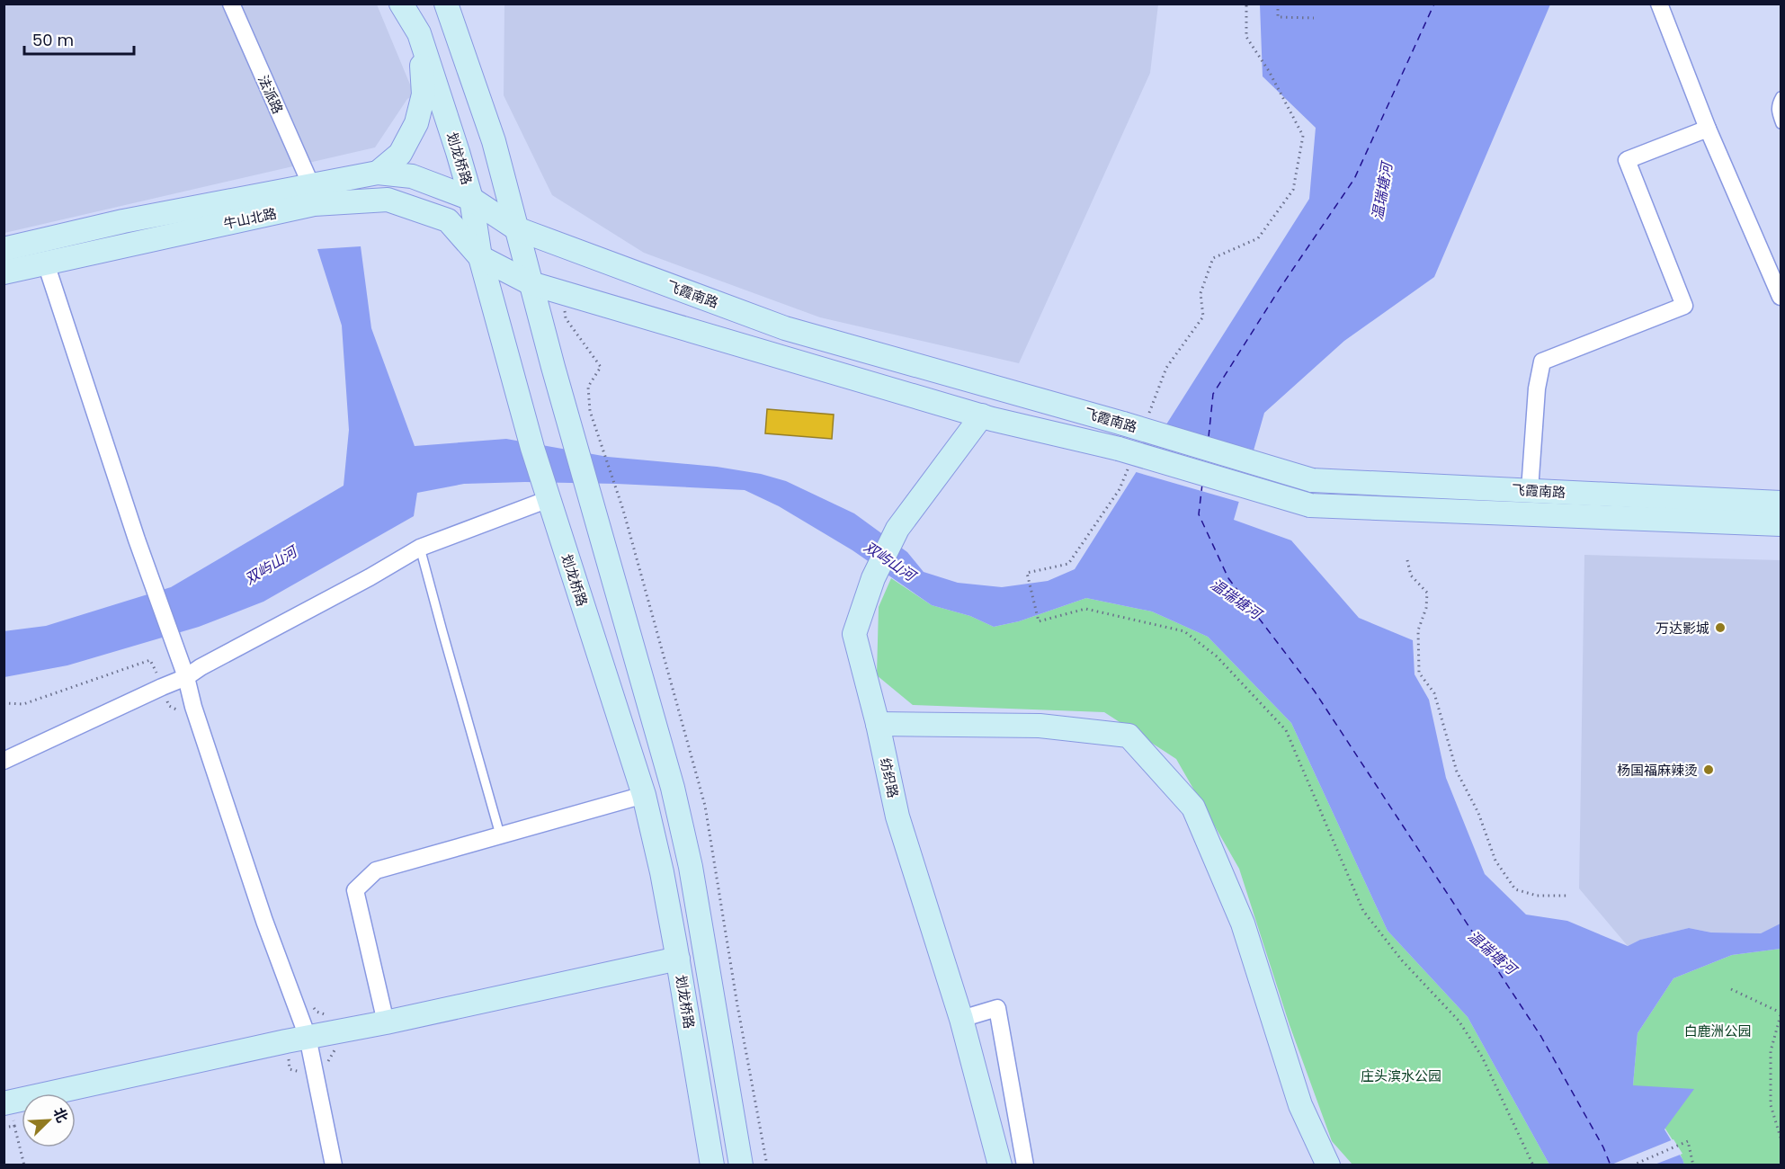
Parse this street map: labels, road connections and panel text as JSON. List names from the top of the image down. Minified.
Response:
{"streets":{"main road":["划龙桥路","牛山北路","飞霞南路","纺织路"],"street":["法派路"]},"crossings":[["法派路","牛山北路"],["划龙桥路","牛山北路"],["划龙桥路","飞霞南路"],["牛山北路","飞霞南路"],["飞霞南路","纺织路"]],"water":["温瑞塘河","双屿山河"],"parks":["白鹿洲公园","庄头滨水公园"],"places":["万达影城","杨国福麻辣烫"],"scale_bar":"50 m","north":"top right"}
